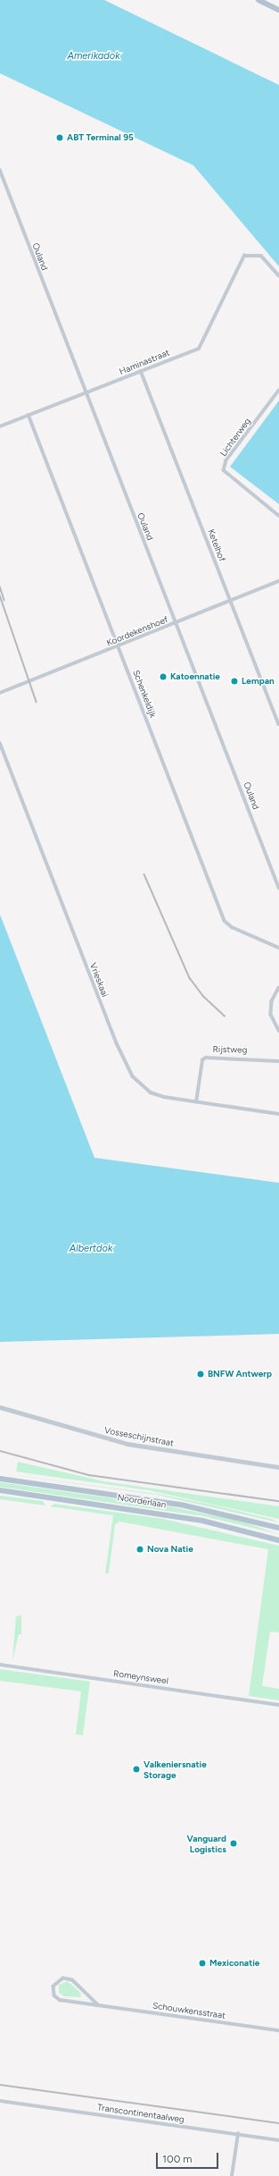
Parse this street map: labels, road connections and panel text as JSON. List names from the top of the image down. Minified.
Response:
{"streets":{"main road":["Noorderlaan"],"street":["Ouland","Haminastraat","Lichterweg","Ketelhof","Koordekenshoef","Schenkeldijk","Vrieskaai","Rijstweg","Vosseschijnstraat","Romeynsweel","Schouwkensstraat","Transcontinentaalweg"]},"crossings":[["Ouland","Haminastraat"],["Ouland","Koordekenshoef"],["Haminastraat","Ketelhof"],["Haminastraat","Schenkeldijk"],["Ketelhof","Koordekenshoef"],["Koordekenshoef","Schenkeldijk"],["Vrieskaai","Rijstweg"]],"water":["Amerikadok","Albertdok"],"places":["ABT Terminal 95","Katoennatie","Lempan","BNFW Antwerp","Nova Natie","Valkeniersnatie Storage","Vanguard Logistics","Mexiconatie"],"scale_bar":"100 m"}
